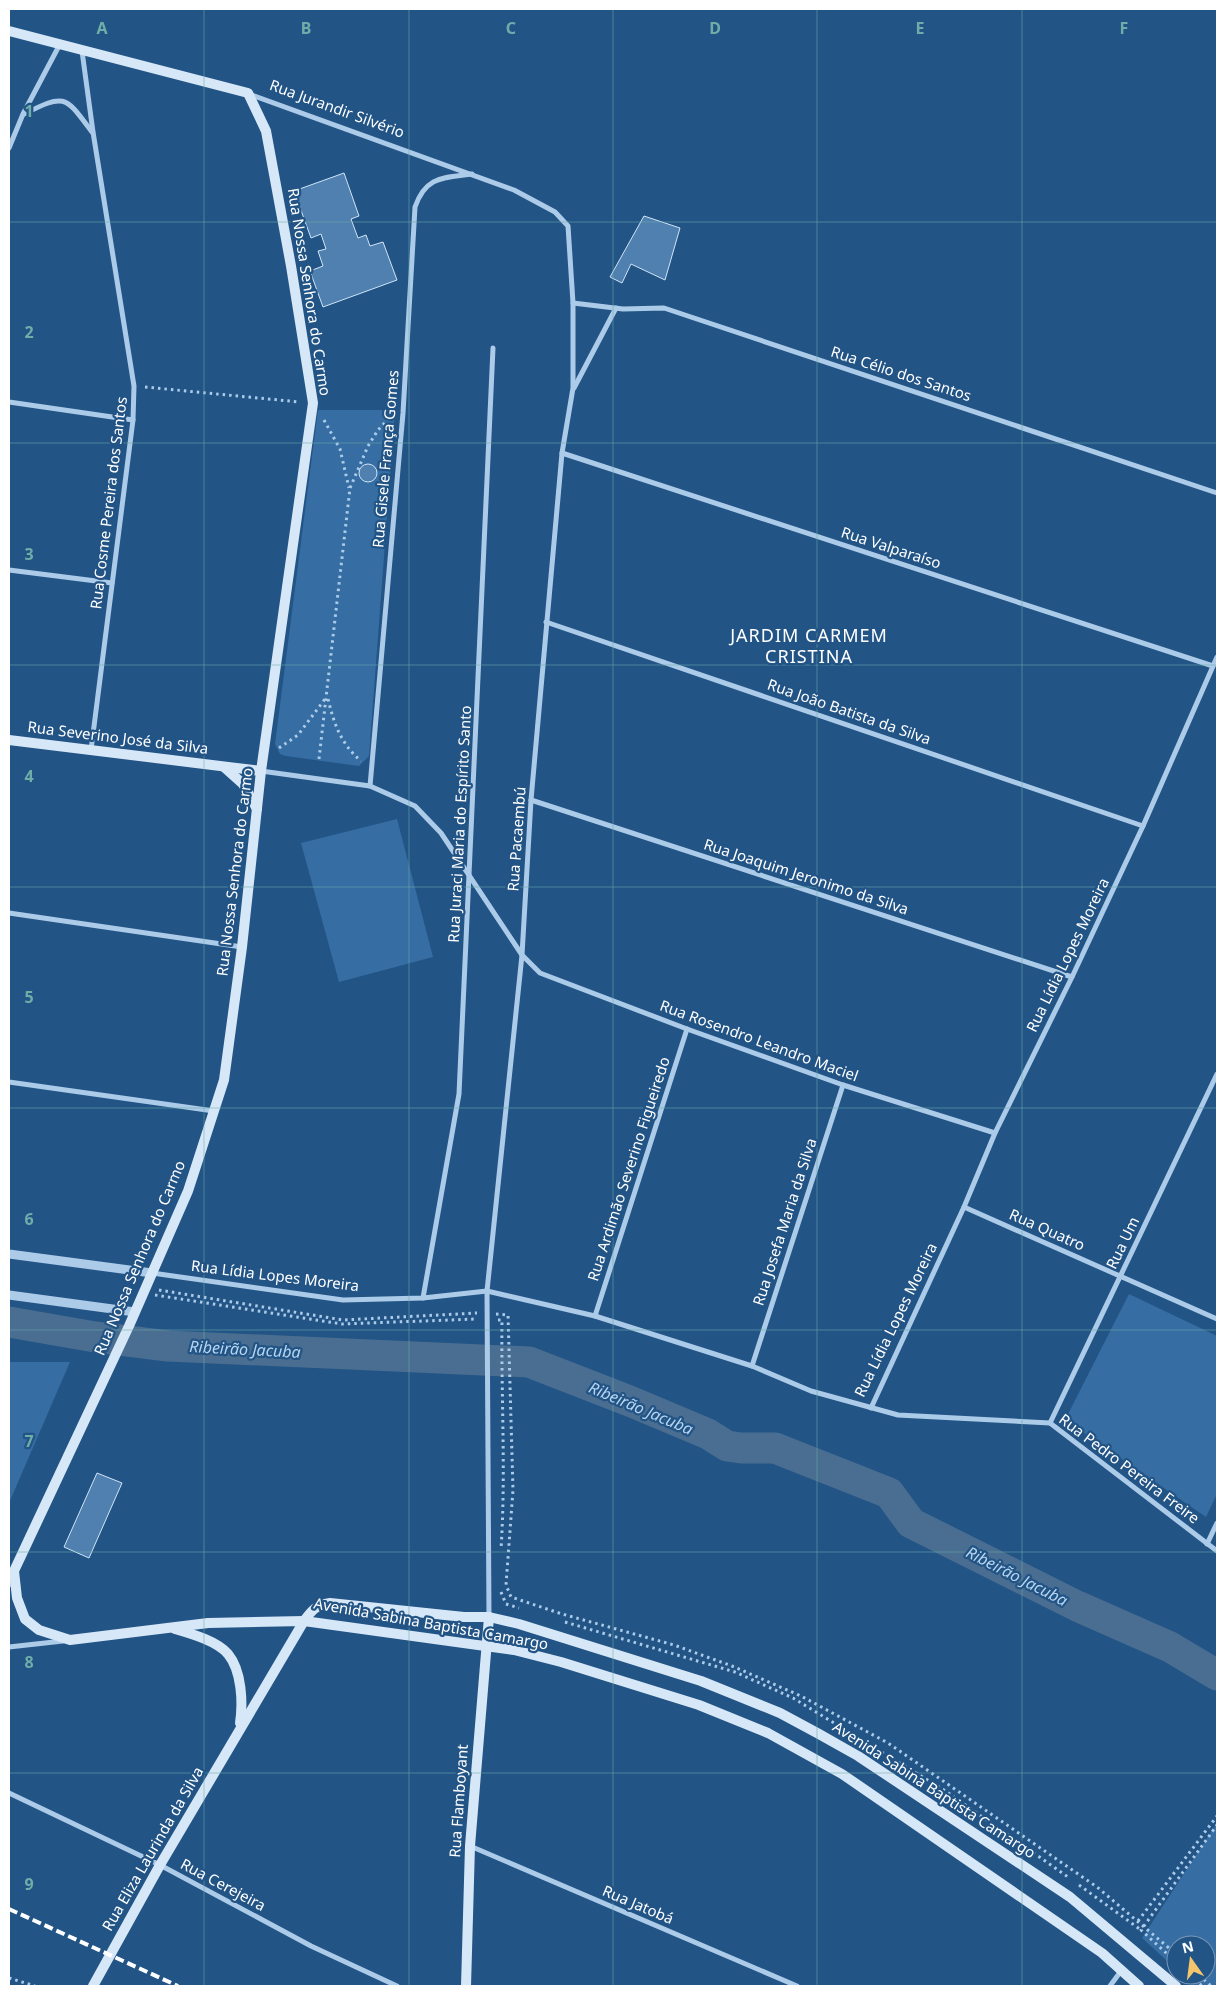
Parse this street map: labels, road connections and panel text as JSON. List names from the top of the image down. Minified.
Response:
{"streets":{"main road":["Rua Jurandir Silvério","Rua Nossa Senhora do Carmo","Rua Severino José da Silva","Avenida Sabina Baptista Camargo","Rua Flamboyant","Rua Eliza Laurinda da Silva"],"street":["Rua Célio dos Santos","Rua Gisele França Gomes","Rua Cosme Pereira dos Santos","Rua Valparaíso","Rua João Batista da Silva","Rua Juraci Maria do Espírito Santo","Rua Pacaembú","Rua Joaquim Jeronimo da Silva","Rua Lídia Lopes Moreira","Rua Rosendro Leandro Maciel","Rua Ardimão Severino Figueiredo","Rua Josefa Maria da Silva","Rua Quatro","Rua Um","Rua Pedro Pereira Freire","Rua Cerejeira","Rua Jatobá"]},"crossings":[["Rua Jurandir Silvério","Rua Nossa Senhora do Carmo"],["Rua Jurandir Silvério","Rua Célio dos Santos"],["Rua Jurandir Silvério","Rua Gisele França Gomes"],["Rua Jurandir Silvério","Rua Cosme Pereira dos Santos"],["Rua Jurandir Silvério","Rua Pacaembú"],["Rua Nossa Senhora do Carmo","Rua Severino José da Silva"],["Rua Nossa Senhora do Carmo","Rua Lídia Lopes Moreira"],["Rua Célio dos Santos","Rua Pacaembú"],["Rua Gisele França Gomes","Rua Severino José da Silva"],["Rua Cosme Pereira dos Santos","Rua Severino José da Silva"],["Rua Valparaíso","Rua Pacaembú"],["Rua Valparaíso","Rua Lídia Lopes Moreira"],["Rua João Batista da Silva","Rua Pacaembú"],["Rua João Batista da Silva","Rua Lídia Lopes Moreira"],["Rua Severino José da Silva","Rua Juraci Maria do Espírito Santo"],["Rua Severino José da Silva","Rua Pacaembú"],["Rua Severino José da Silva","Rua Rosendro Leandro Maciel"],["Rua Juraci Maria do Espírito Santo","Rua Lídia Lopes Moreira"],["Rua Pacaembú","Rua Joaquim Jeronimo da Silva"],["Rua Pacaembú","Rua Lídia Lopes Moreira"],["Rua Pacaembú","Rua Rosendro Leandro Maciel"],["Rua Pacaembú","Avenida Sabina Baptista Camargo"],["Rua Pacaembú","Rua Flamboyant"],["Rua Joaquim Jeronimo da Silva","Rua Lídia Lopes Moreira"],["Rua Lídia Lopes Moreira","Rua Rosendro Leandro Maciel"],["Rua Lídia Lopes Moreira","Rua Ardimão Severino Figueiredo"],["Rua Lídia Lopes Moreira","Rua Josefa Maria da Silva"],["Rua Lídia Lopes Moreira","Rua Quatro"],["Rua Lídia Lopes Moreira","Rua Pedro Pereira Freire"],["Rua Rosendro Leandro Maciel","Rua Ardimão Severino Figueiredo"],["Rua Rosendro Leandro Maciel","Rua Josefa Maria da Silva"],["Rua Quatro","Rua Um"],["Rua Um","Rua Pedro Pereira Freire"],["Avenida Sabina Baptista Camargo","Rua Flamboyant"],["Avenida Sabina Baptista Camargo","Rua Eliza Laurinda da Silva"],["Rua Flamboyant","Rua Jatobá"],["Rua Eliza Laurinda da Silva","Rua Cerejeira"]],"districts":["JARDIM CARMEM CRISTINA"],"water":["Ribeirão Jacuba"],"north":"top","grid":{"columns":["A","B","C","D","E","F"],"rows":["1","2","3","4","5","6","7","8","9"]}}
